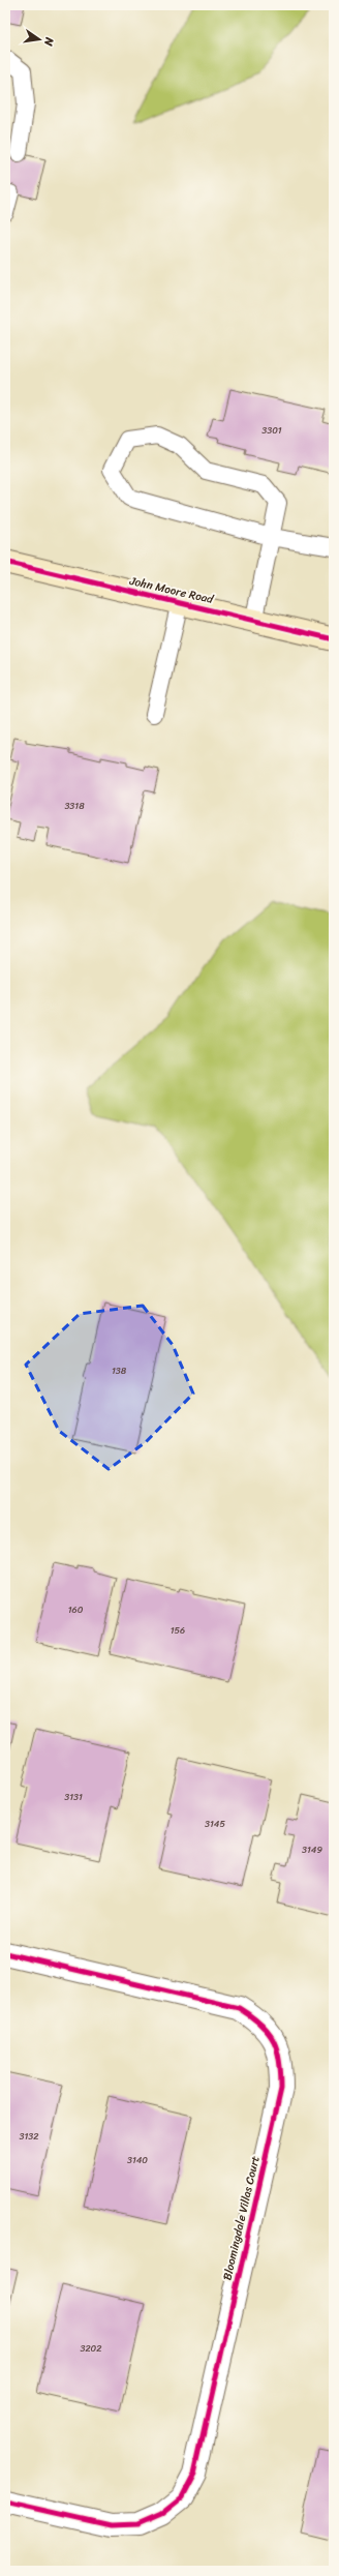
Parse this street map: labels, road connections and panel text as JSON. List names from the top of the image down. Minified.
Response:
{"streets":{"street":["John Moore Road","Bloomingdale Villas Court"]},"house_numbers":["3301","3318","138","160","156","3131","3145","3149","3132","3140","3202"],"north":"right"}
